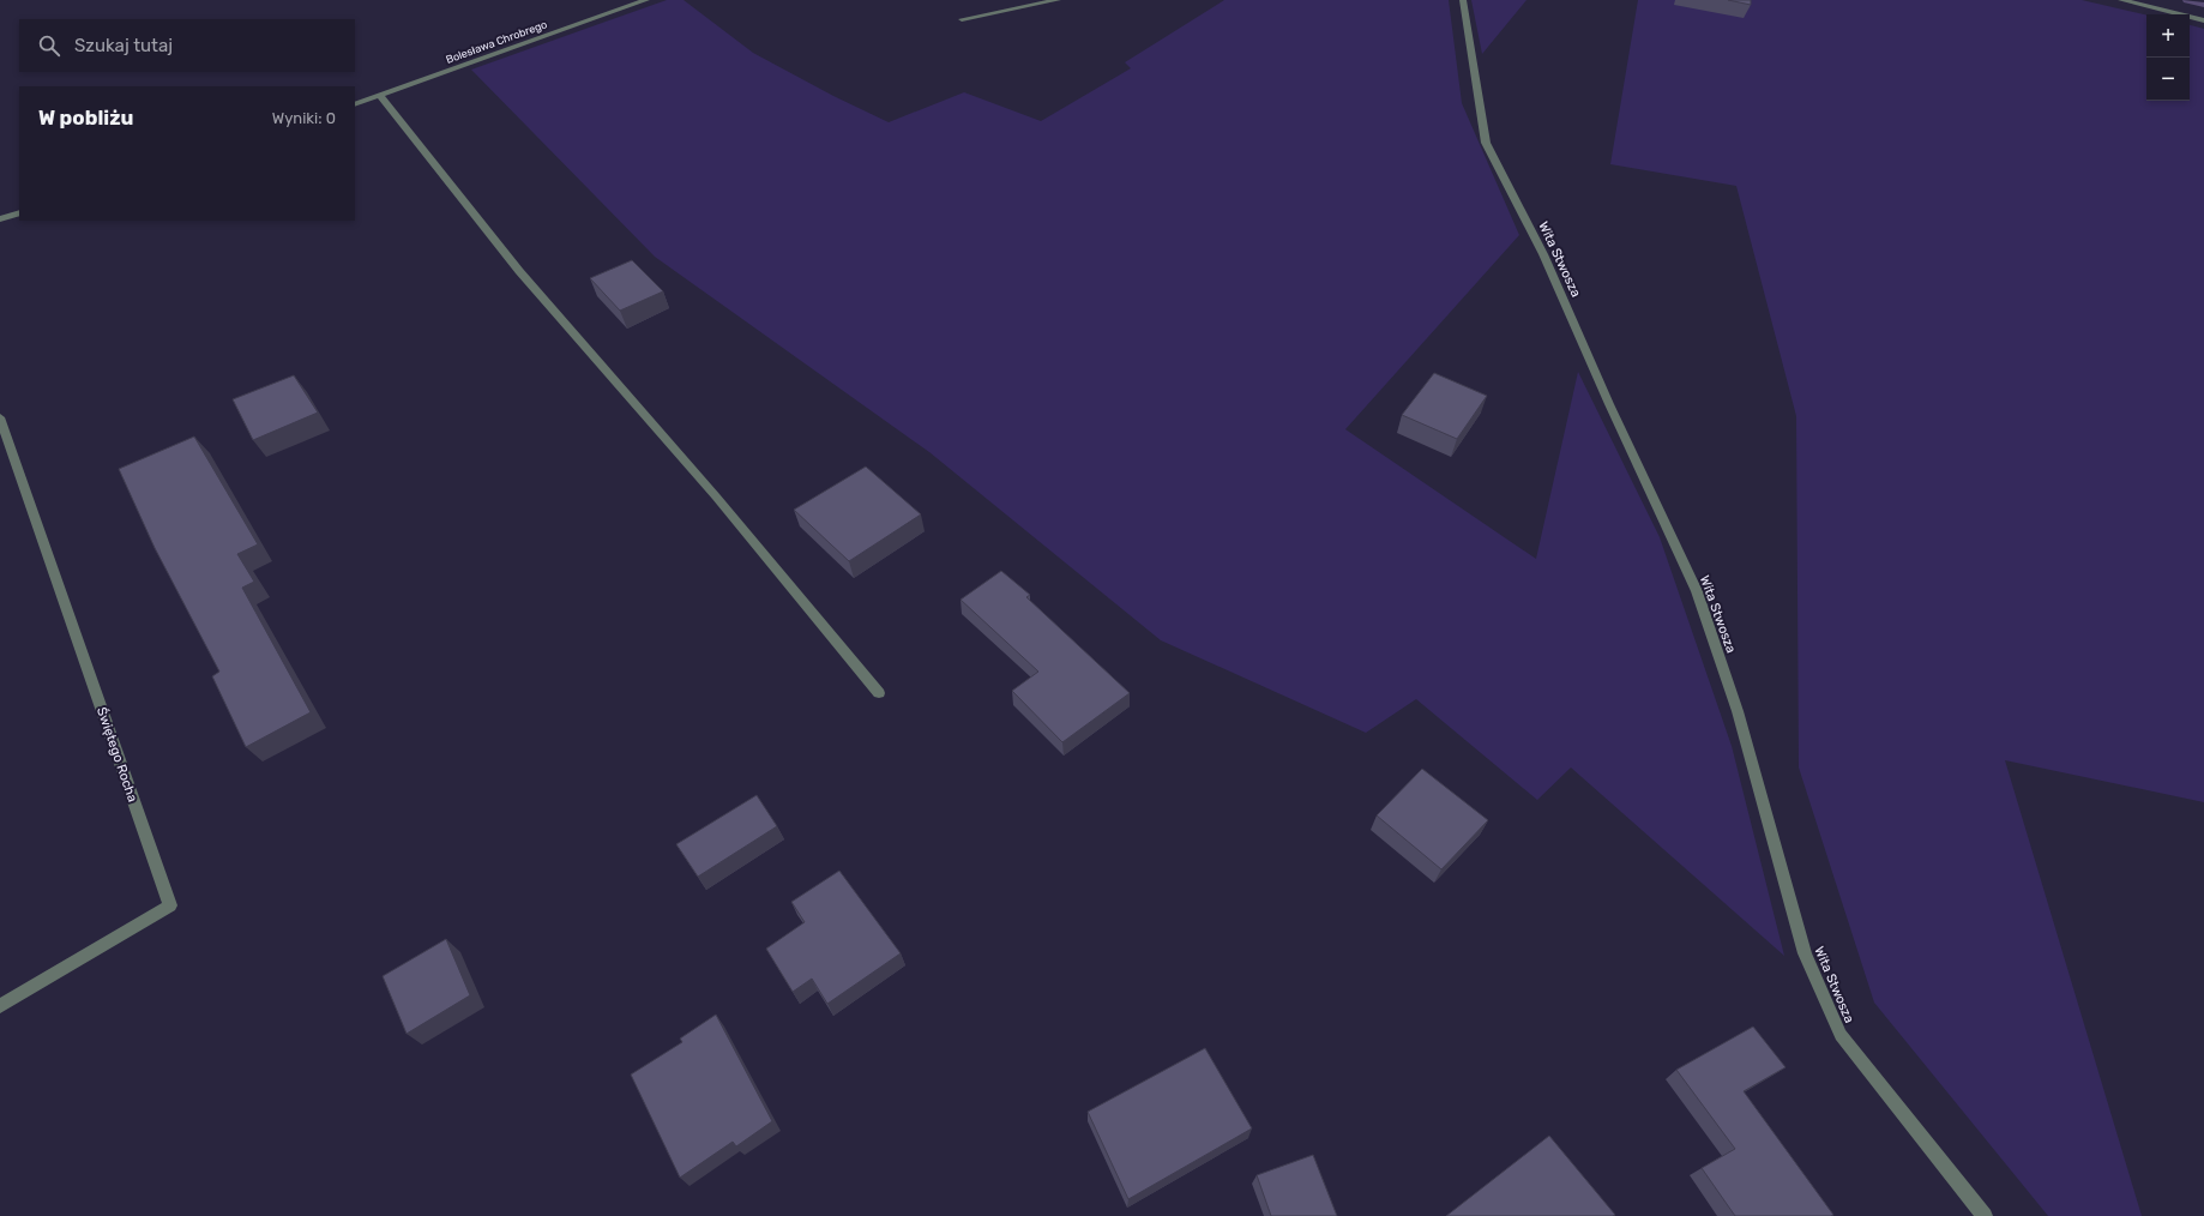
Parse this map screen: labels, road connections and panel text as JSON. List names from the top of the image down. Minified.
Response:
{"streets":{"street":["Bolesława Chrobrego","Wita Stwosza","Świętego Rocha"]},"page":{"map_buttons":["+","−"],"search":"Szukaj tutaj","heading":["W pobliżu","Wyniki: 0"]}}
